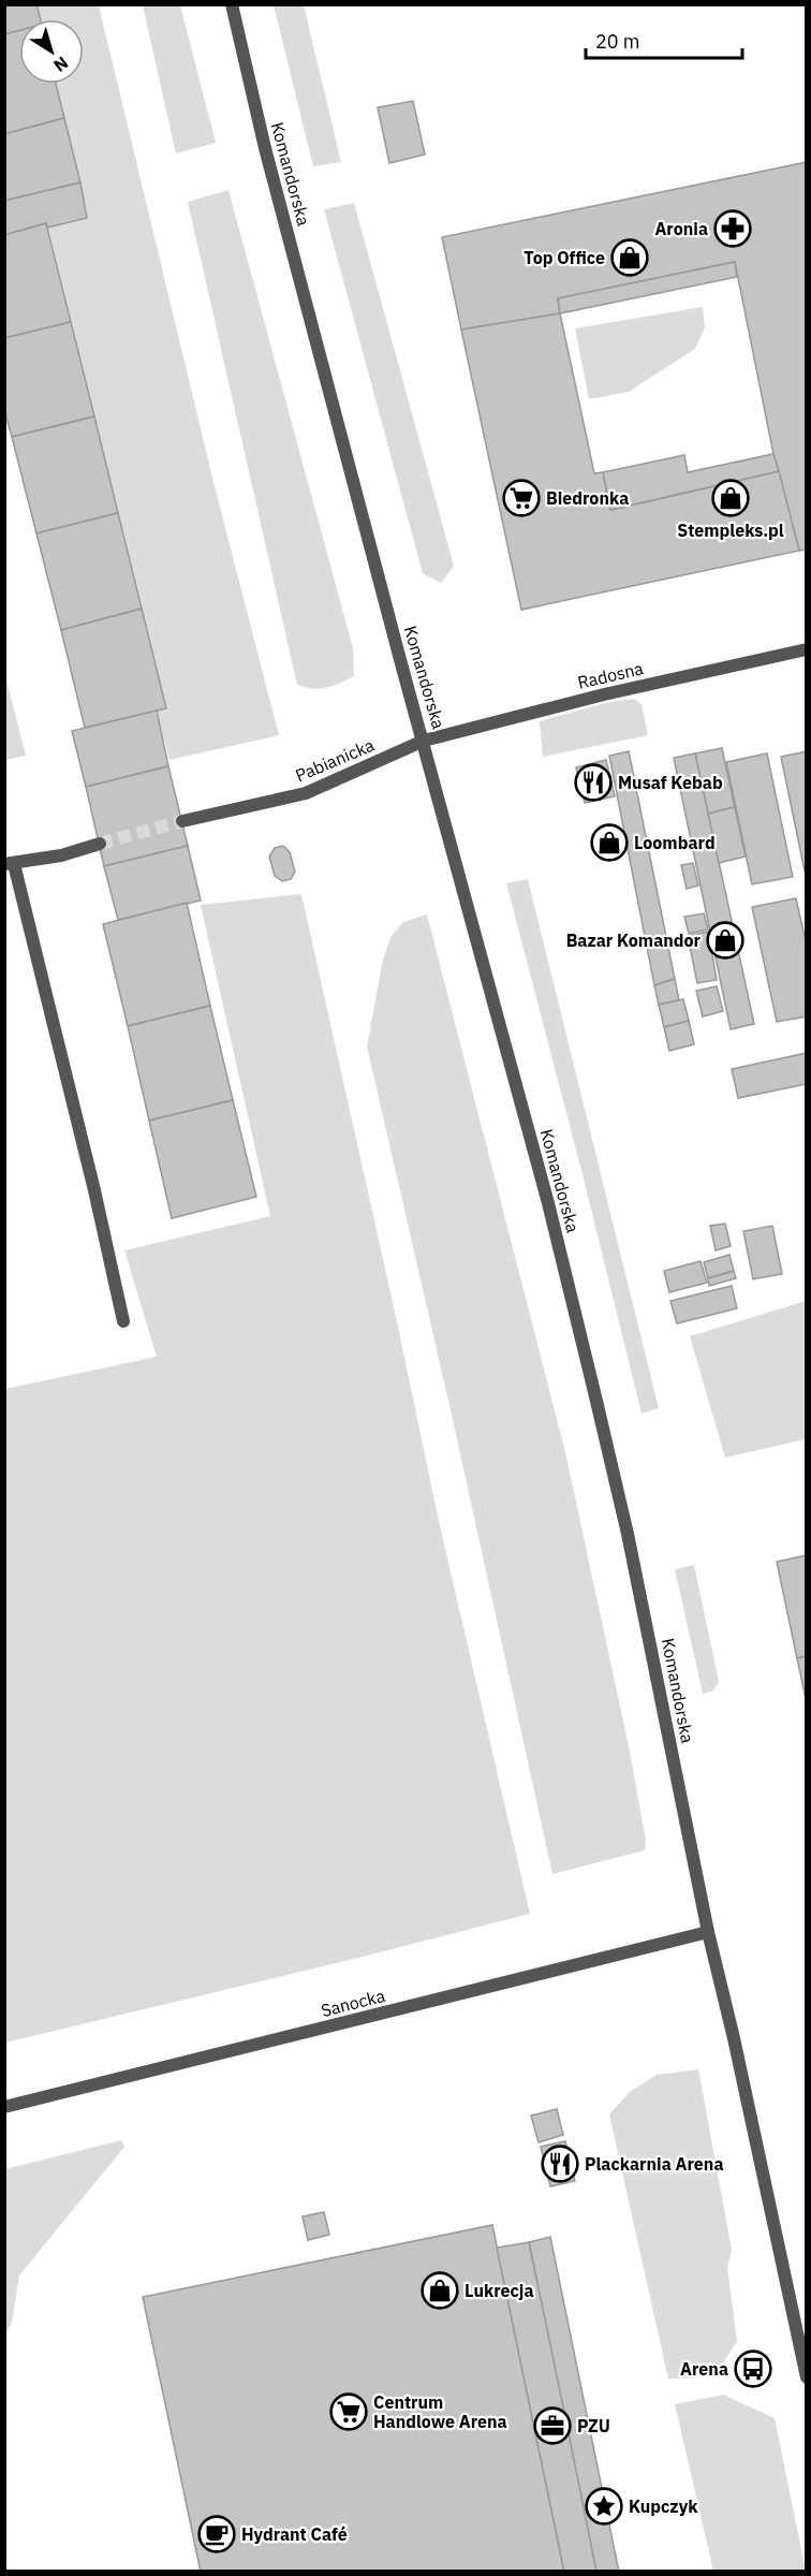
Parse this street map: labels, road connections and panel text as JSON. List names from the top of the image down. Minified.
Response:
{"streets":{"street":["Komandorska","Radosna","Pabianicka","Sanocka"]},"crossings":[["Komandorska","Radosna"],["Komandorska","Pabianicka"],["Komandorska","Sanocka"],["Radosna","Pabianicka"]],"places":{"pharmacy":["Aronia"],"shop":["Top Office","Stempleks.pl","Loombard","Bazar Komandor","Lukrecja"],"supermarket":["Biedronka","Centrum Handlowe Arena"],"restaurant":["Musaf Kebab","Plackarnia Arena"],"bus stop":["Arena"],"office":["PZU"],"place":["Kupczyk"],"cafe":["Hydrant Café"]},"scale_bar":"20 m","north":"bottom right"}
